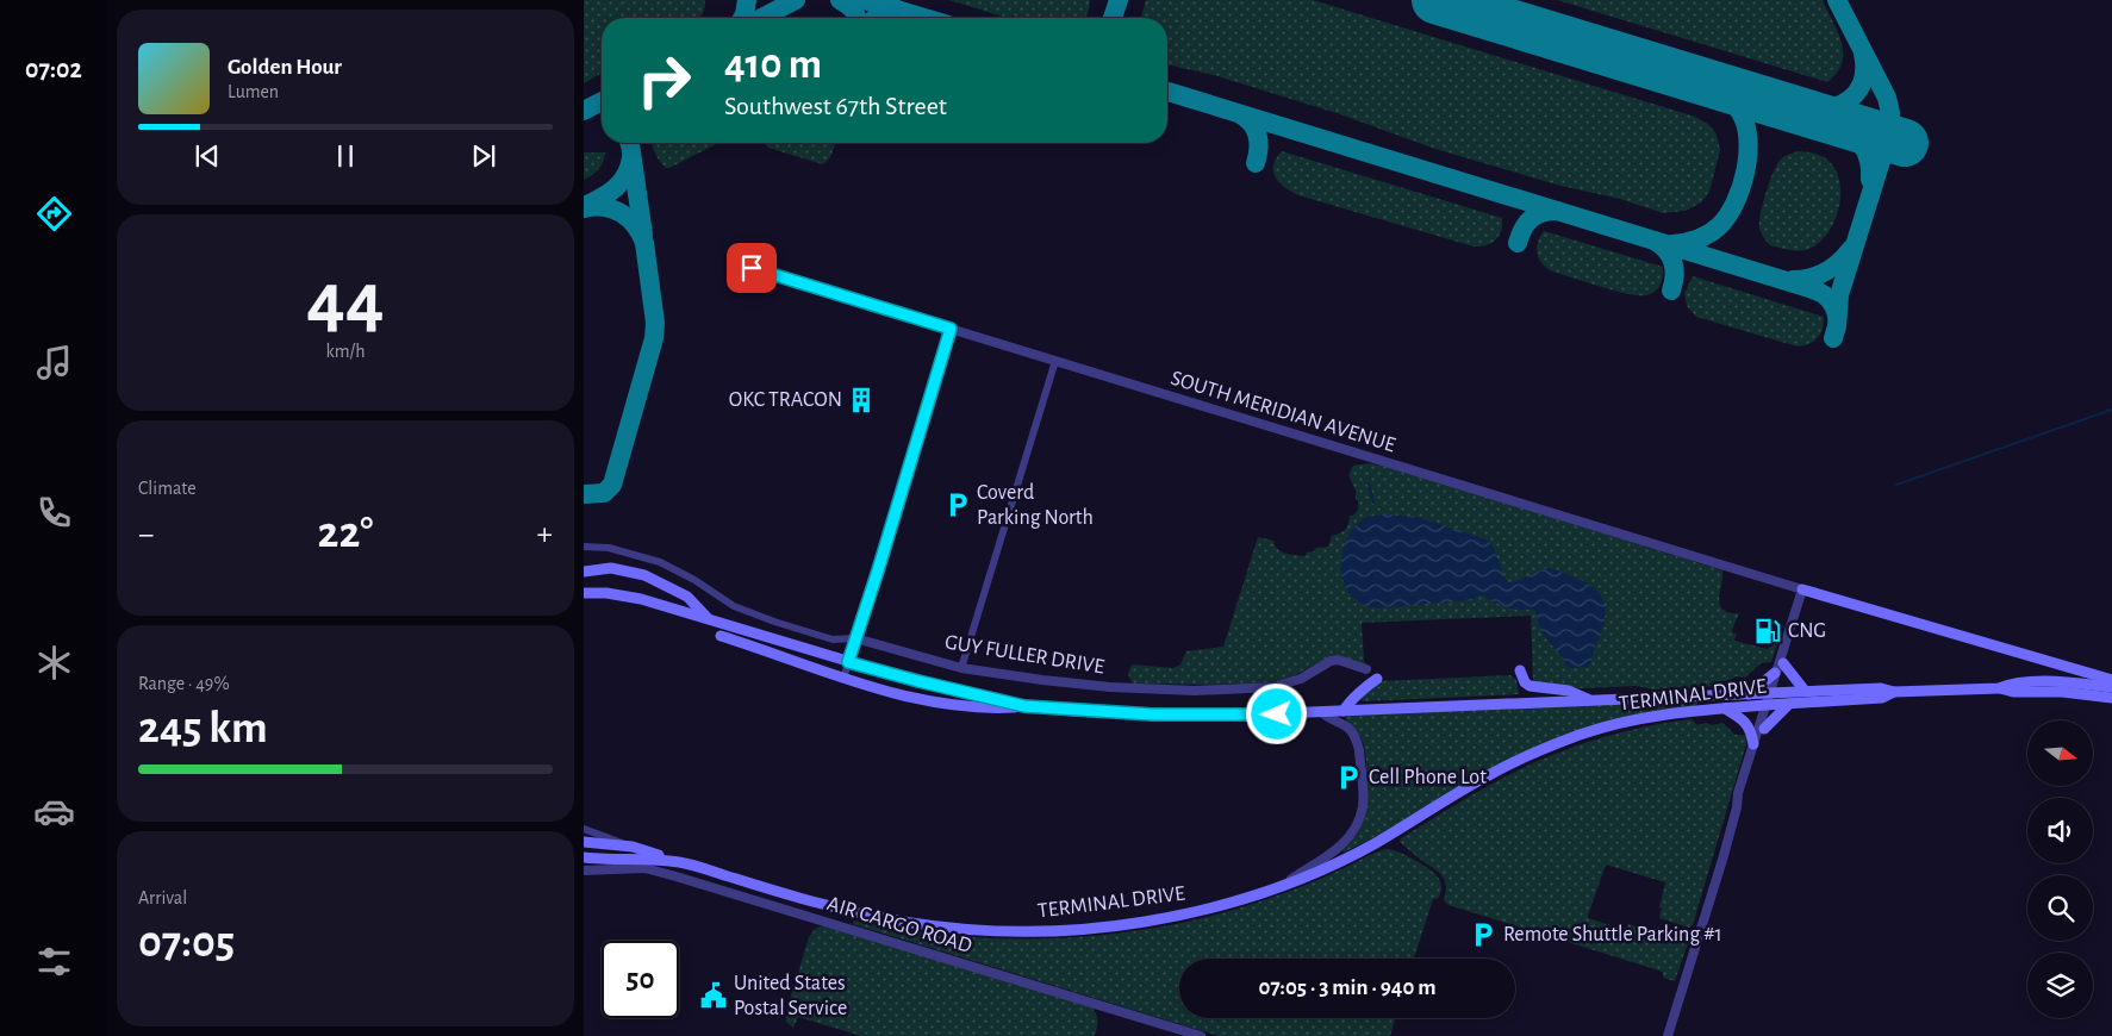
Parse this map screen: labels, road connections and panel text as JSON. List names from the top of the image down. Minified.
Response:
{"streets":{"main road":["TERMINAL DRIVE"],"street":["SOUTH MERIDIAN AVENUE","GUY FULLER DRIVE","AIR CARGO ROAD"]},"places":{"building":["OKC TRACON"],"parking":["Coverd Parking North","Cell Phone Lot","Remote Shuttle Parking #1"],"fuel station":["CNG"],"public building":["United States Postal Service"]},"north":"right","page":{"tabs":"07:02","turn":["410 m","Southwest 67th Street"],"song":["Golden Hour","Lumen"],"tile":[["44","km/h"],"Climate",["Range · 49%","245 km"],["Arrival","07:05"]],"heat":["−","22°","+"],"limit":"50","trip":"07:05 · 3 min · 940 m"}}
